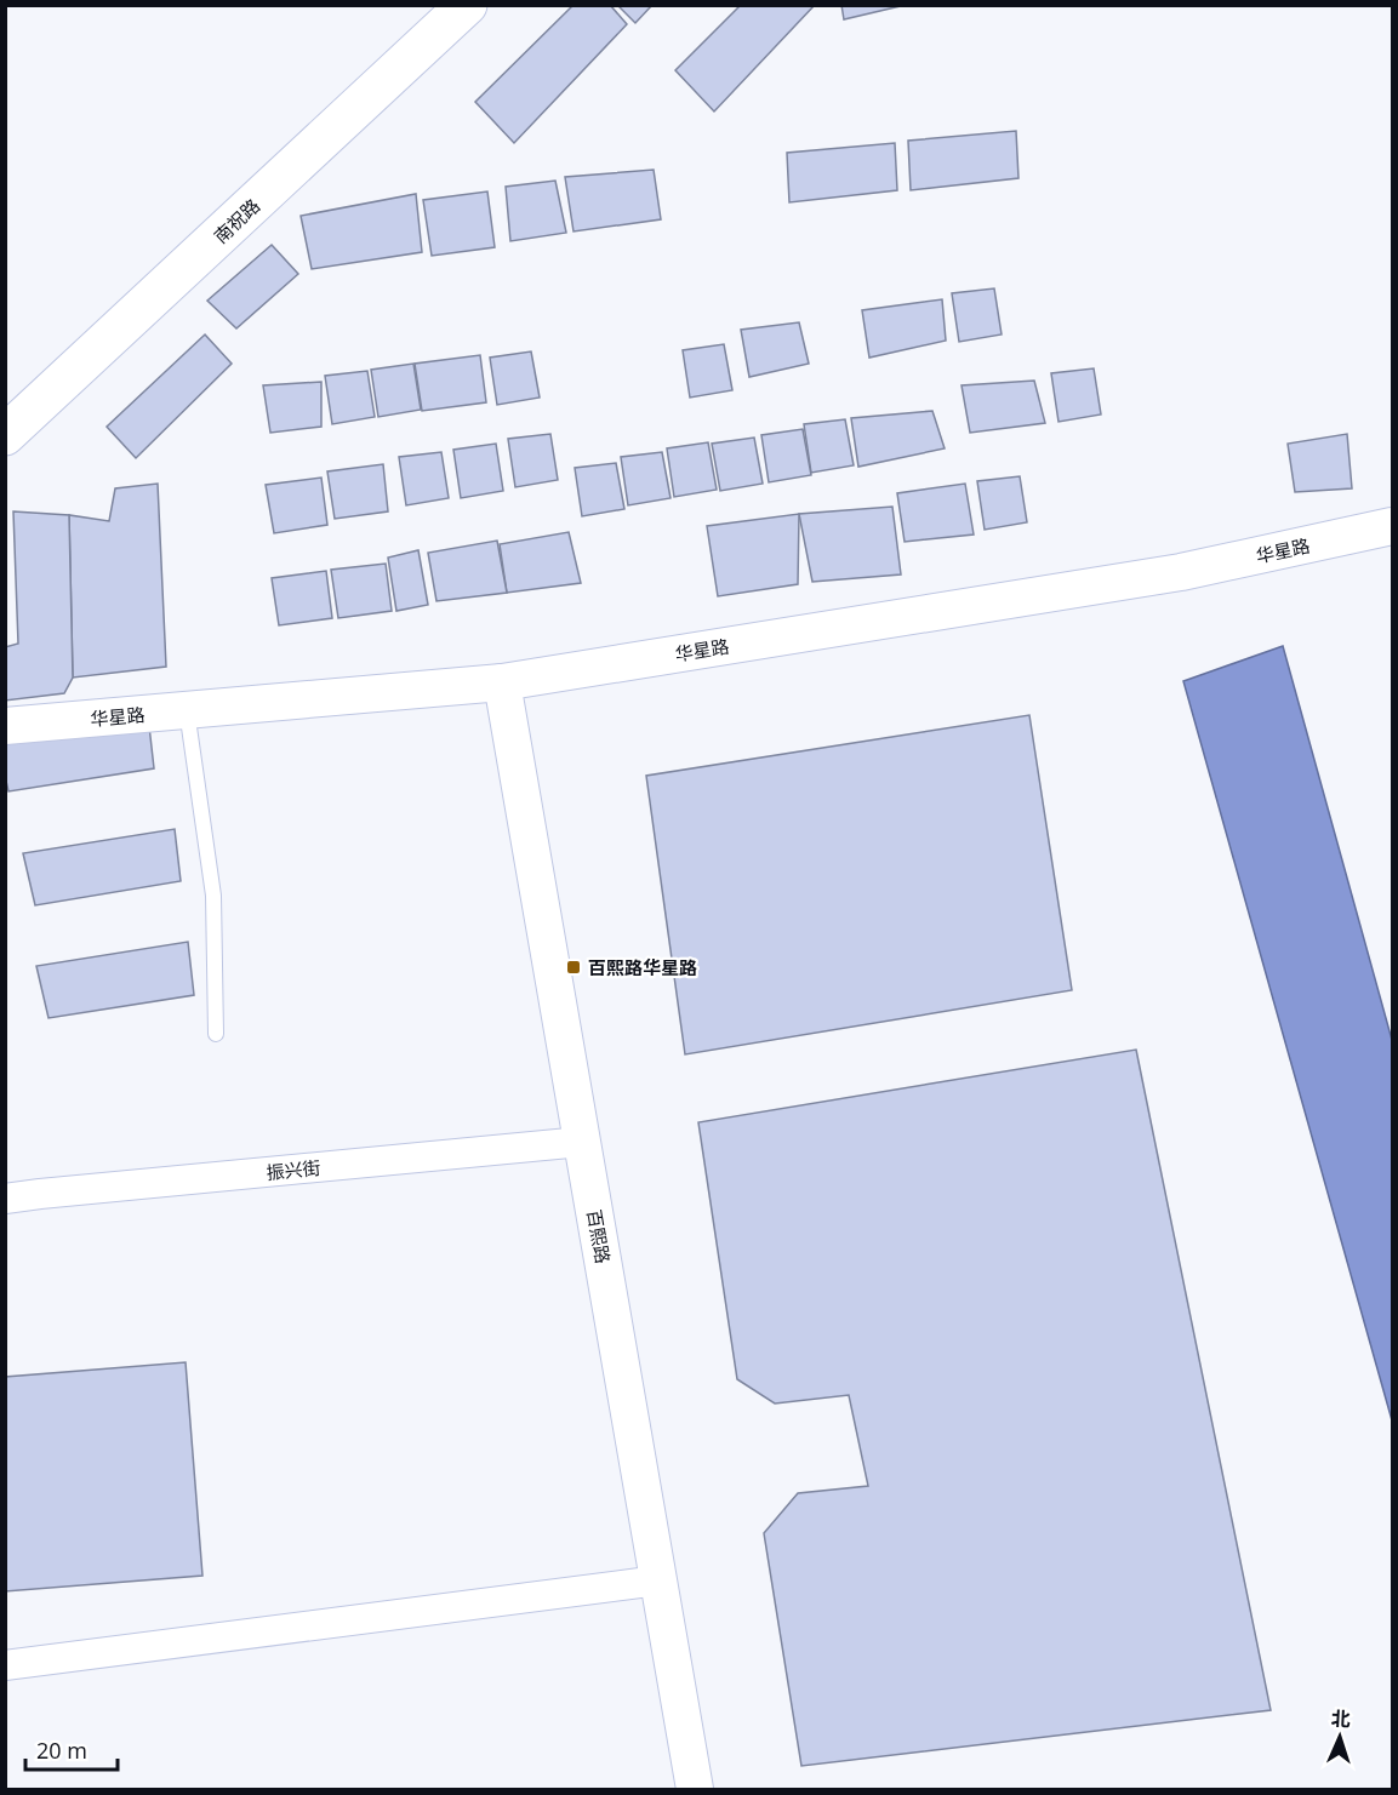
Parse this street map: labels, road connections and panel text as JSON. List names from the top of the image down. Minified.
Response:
{"streets":{"main road":["南祝路"],"street":["华星路","振兴街","百熙路"]},"crossings":[["华星路","百熙路"],["振兴街","百熙路"]],"places":{"transit":["百熙路华星路"]},"scale_bar":"20 m","north":"top"}
